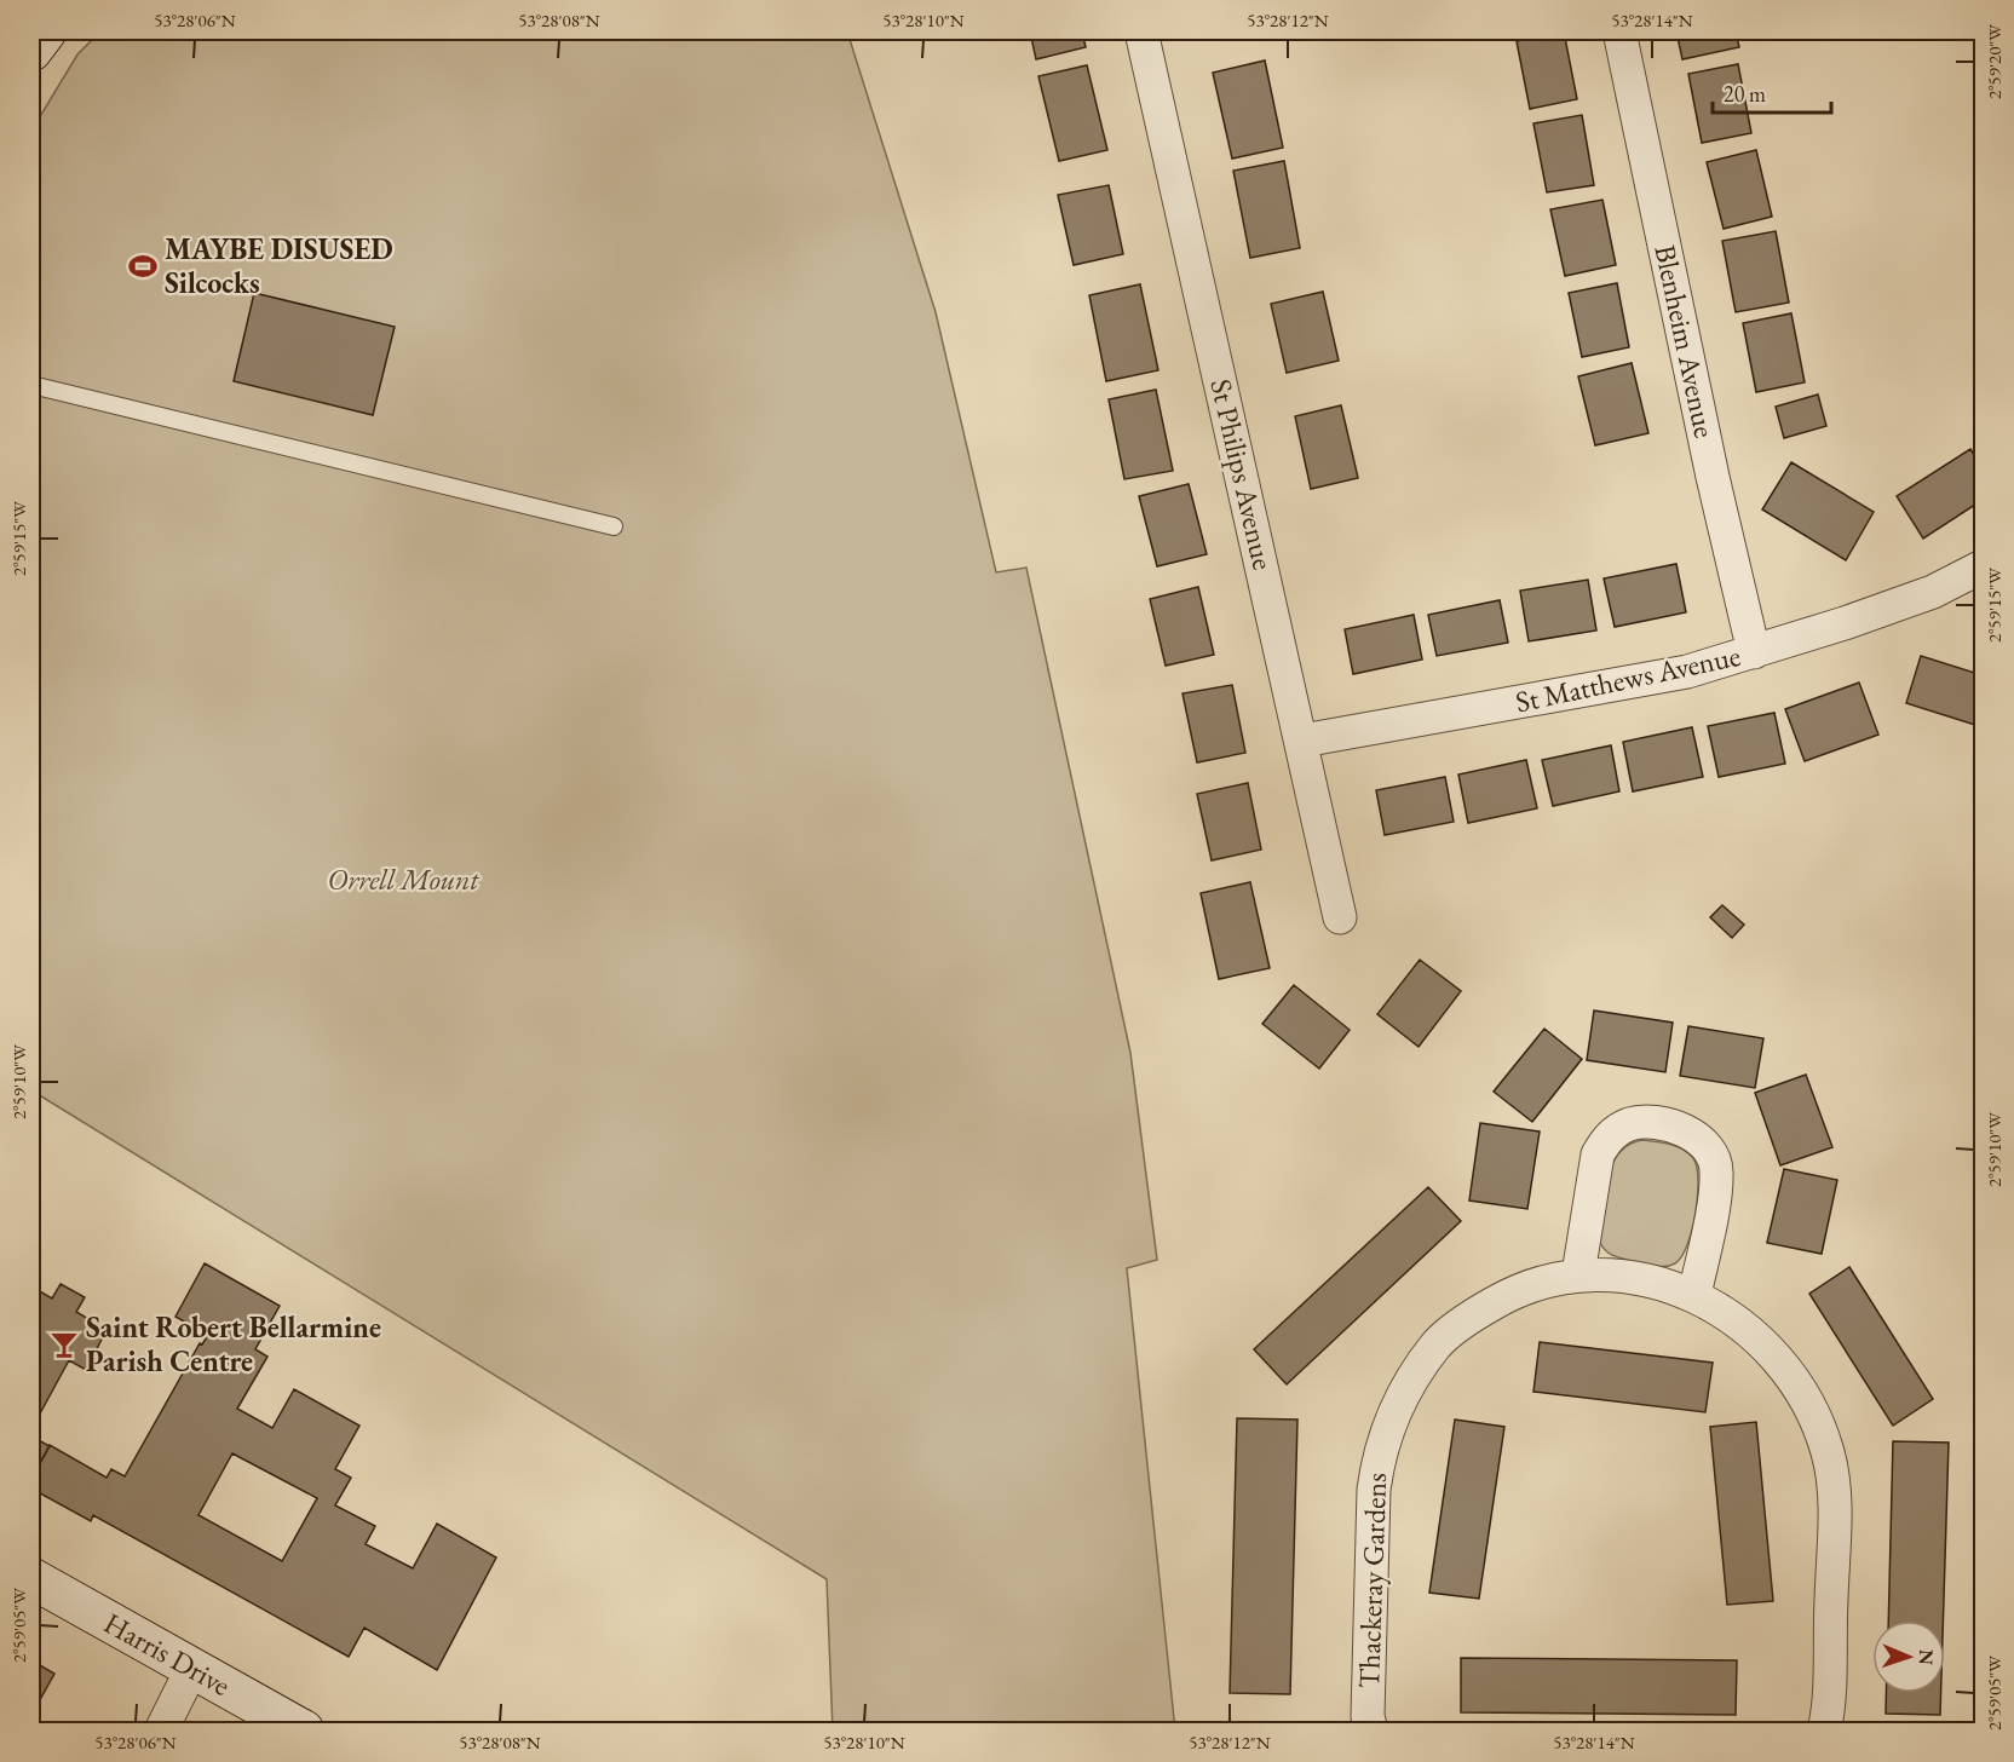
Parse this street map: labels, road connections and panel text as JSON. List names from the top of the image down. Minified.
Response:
{"streets":{"street":["Blenheim Avenue","St Philips Avenue","St Matthews Avenue","Thackeray Gardens","Harris Drive"]},"crossings":[["Blenheim Avenue","St Matthews Avenue"],["St Philips Avenue","St Matthews Avenue"]],"parks":["Orrell Mount"],"places":{"sports":["MAYBE DISUSED Silcocks"],"bar":["Saint Robert Bellarmine Parish Centre"]},"scale_bar":"20 m","north":"right","coordinates":["53°28'06\"N","53°28'08\"N","53°28'10\"N","53°28'12\"N","53°28'14\"N","2°59'20\"W","2°59'15\"W","2°59'10\"W","2°59'05\"W"]}
